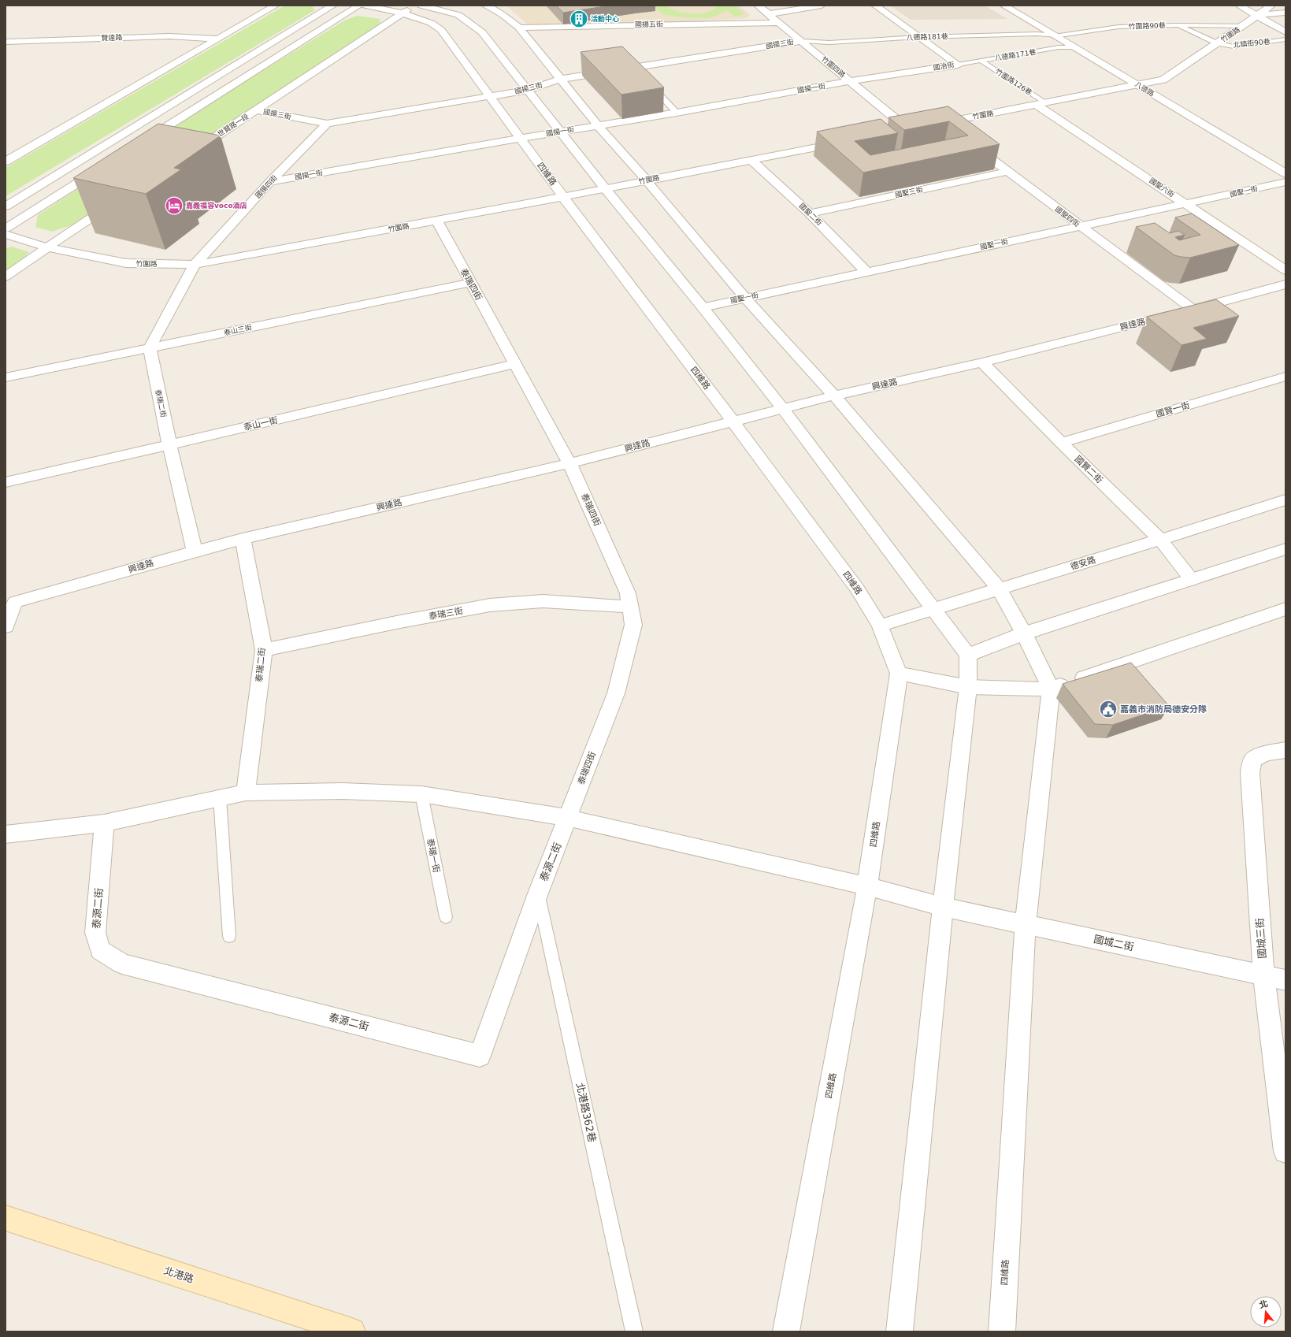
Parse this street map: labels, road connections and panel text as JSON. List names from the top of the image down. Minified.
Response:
{"streets":{"main road":["北港路"],"street":["國揚五街","竹圍路","賢達路","國揚三街","國治街","竹圍四路","國揚一街","八德路","世賢路一段","四維路","國揚四街","國聖六街","國聖一街","國聖三街","國聖二街","國聖四街","泰瑞四街","興達路","泰山三街","泰瑞二街","國賢一街","泰山一街","國賢二街","德安路","泰瑞三街","泰源二街","國城三街","國城二街"],"lane":["竹圍路90巷","八德路181巷","北鎮街90巷","八德路171巷","竹圍路126巷","泰瑞一街","北港路362巷"]},"crossings":[["國揚五街","竹圍四路"],["竹圍路90巷","竹圍路"],["竹圍路90巷","八德路181巷"],["竹圍路90巷","北鎮街90巷"],["竹圍路90巷","八德路"],["竹圍路","北鎮街90巷"],["竹圍路","竹圍路126巷"],["竹圍路","八德路"],["竹圍路","四維路"],["竹圍路","國揚四街"],["竹圍路","國聖六街"],["竹圍路","國聖二街"],["竹圍路","泰瑞四街"],["八德路181巷","國揚三街"],["八德路181巷","國治街"],["八德路181巷","竹圍四路"],["八德路181巷","八德路"],["國揚三街","竹圍四路"],["國揚三街","世賢路一段"],["國揚三街","四維路"],["國揚三街","國揚四街"],["八德路171巷","國治街"],["八德路171巷","竹圍路126巷"],["八德路171巷","八德路"],["國治街","竹圍四路"],["國治街","國揚一街"],["竹圍四路","國揚一街"],["竹圍路126巷","國聖六街"],["國揚一街","四維路"],["國揚一街","國揚四街"],["世賢路一段","四維路"],["四維路","興達路"],["四維路","德安路"],["四維路","國城二街"],["國聖六街","國聖一街"],["國聖一街","國聖二街"],["國聖一街","國聖四街"],["國聖三街","國聖二街"],["國聖三街","國聖四街"],["國聖四街","興達路"],["泰瑞四街","興達路"],["泰瑞四街","泰山三街"],["泰瑞四街","泰山一街"],["泰瑞四街","泰瑞三街"],["泰瑞四街","泰源二街"],["泰瑞四街","國城二街"],["興達路","泰瑞二街"],["興達路","國賢二街"],["泰山三街","泰瑞二街"],["泰瑞二街","泰山一街"],["泰瑞二街","泰瑞三街"],["泰瑞二街","國城二街"],["國賢一街","國賢二街"],["國賢二街","德安路"],["泰瑞一街","國城二街"],["泰源二街","國城二街"],["泰源二街","北港路362巷"],["國城三街","國城二街"]],"places":{"building":["活動中心"],"hotel":["嘉義福容voco酒店"],"public building":["嘉義市消防局德安分隊"]},"north":"top"}
